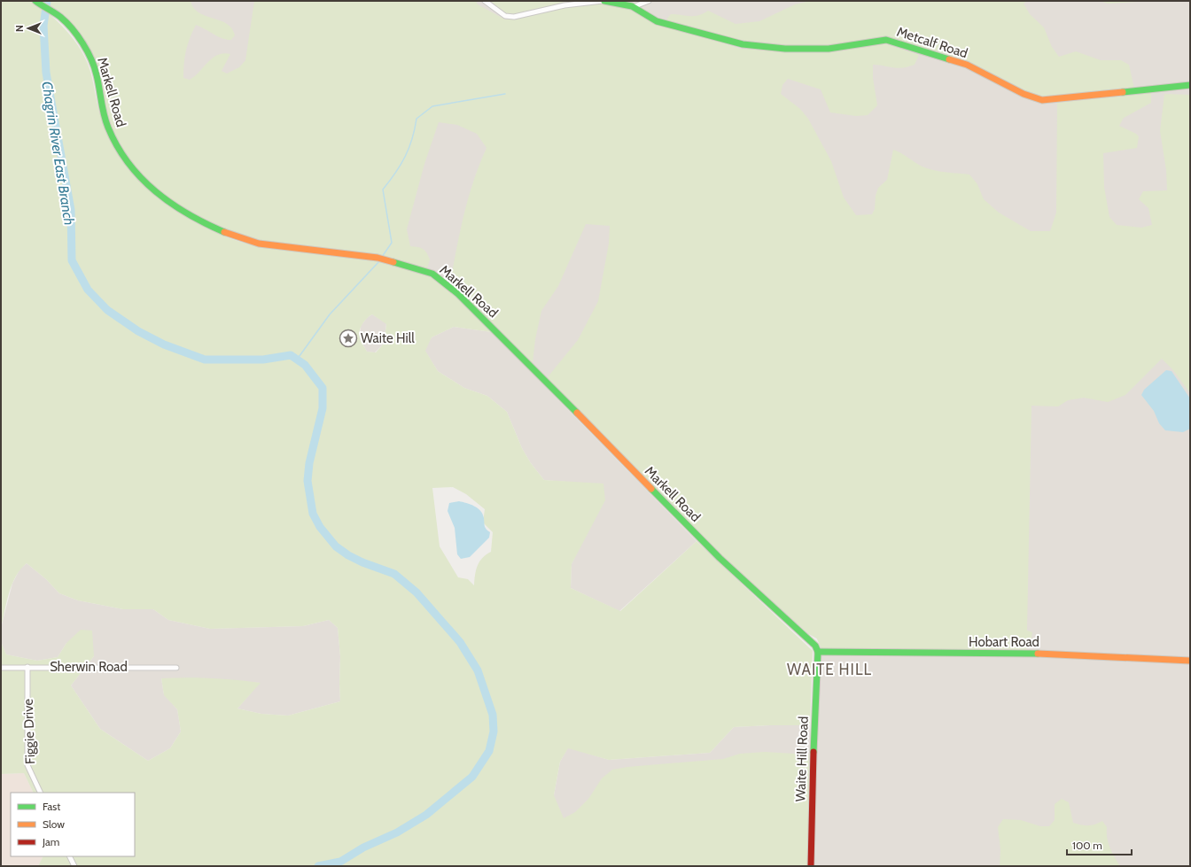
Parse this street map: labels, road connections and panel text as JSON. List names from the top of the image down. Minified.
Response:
{"streets":{"street":["Metcalf Road","Markell Road","Hobart Road","Sherwin Road","Figgie Drive","Waite Hill Road"]},"crossings":[["Markell Road","Hobart Road"],["Markell Road","Waite Hill Road"],["Hobart Road","Waite Hill Road"],["Sherwin Road","Figgie Drive"]],"districts":["WAITE HILL"],"water":["Chagrin River East Branch"],"places":{"place":["Waite Hill"]},"legend":["Fast","Slow","Jam"],"scale_bar":"100 m","north":"left"}
